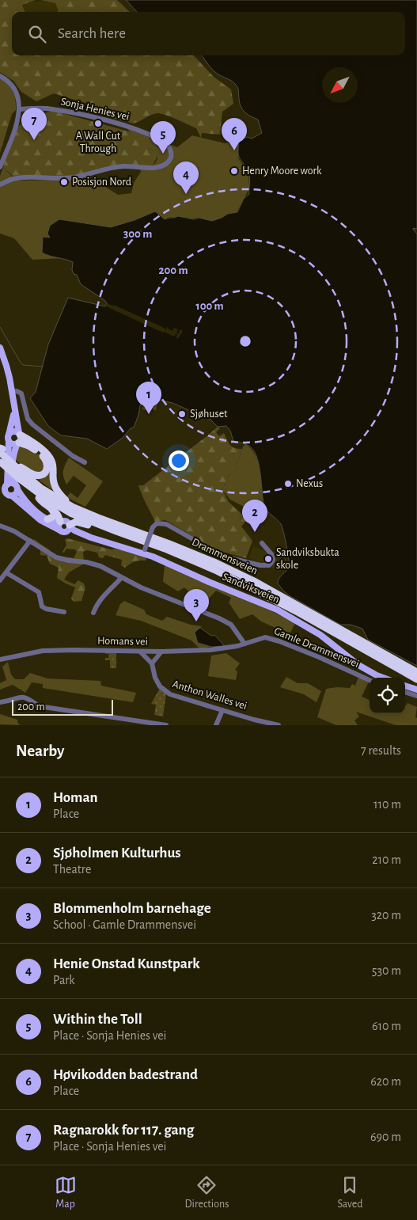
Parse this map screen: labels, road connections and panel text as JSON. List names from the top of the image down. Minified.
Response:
{"streets":{"highway":["Drammensveien"],"main road":["Sandviksveien"],"street":["Sonja Henies vei","Homans vei","Gamle Drammensvei","Anthon Walles vei"]},"crossings":[["Homans vei","Gamle Drammensvei"]],"places":["A Wall Cut Through","Henry Moore work","Posisjon Nord","Sjøhuset","Nexus","Sandviksbukta skole"],"scale_bar":"200 m","north":"bottom left","page":{"search":"Search here","pins":["7","6","5","4","1","2","3"],"scale":"200 m","heading":["Nearby","7 results"],"list":[{"mark":"1","name":"Homan","note":"Place","value":"110 m"},{"mark":"2","name":"Sjøholmen Kulturhus","note":"Theatre","value":"210 m"},{"mark":"3","name":"Blommenholm barnehage","note":"School · Gamle Drammensvei","value":"320 m"},{"mark":"4","name":"Henie Onstad Kunstpark","note":"Park","value":"530 m"},{"mark":"5","name":"Within the Toll","note":"Place · Sonja Henies vei","value":"610 m"},{"mark":"6","name":"Høvikodden badestrand","note":"Place","value":"620 m"},{"mark":"7","name":"Ragnarokk for 117. gang","note":"Place · Sonja Henies vei","value":"690 m"}],"nav":["Map","Directions","Saved"]},"rings":["300 m","200 m","100 m"]}
